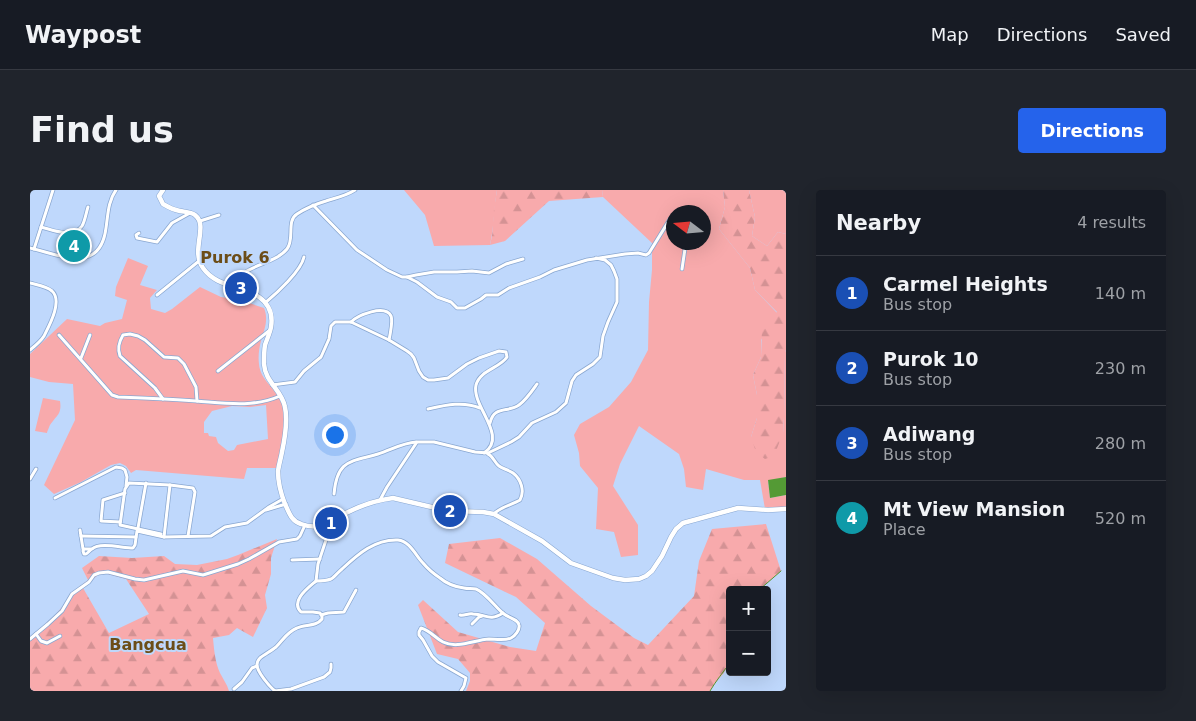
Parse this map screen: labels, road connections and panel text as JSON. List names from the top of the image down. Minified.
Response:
{"districts":["Purok 6","Bangcua"],"north":"left","page":{"header":"Waypost","nav":["Map","Directions","Saved"],"buttons":"Directions","title":"Find us","heading":["Nearby","4 results"],"pins":["4","3","2","1"],"list":[{"mark":"1","name":"Carmel Heights","note":"Bus stop","value":"140 m"},{"mark":"2","name":"Purok 10","note":"Bus stop","value":"230 m"},{"mark":"3","name":"Adiwang","note":"Bus stop","value":"280 m"},{"mark":"4","name":"Mt View Mansion","note":"Place","value":"520 m"}],"map_buttons":["+","−"]}}
